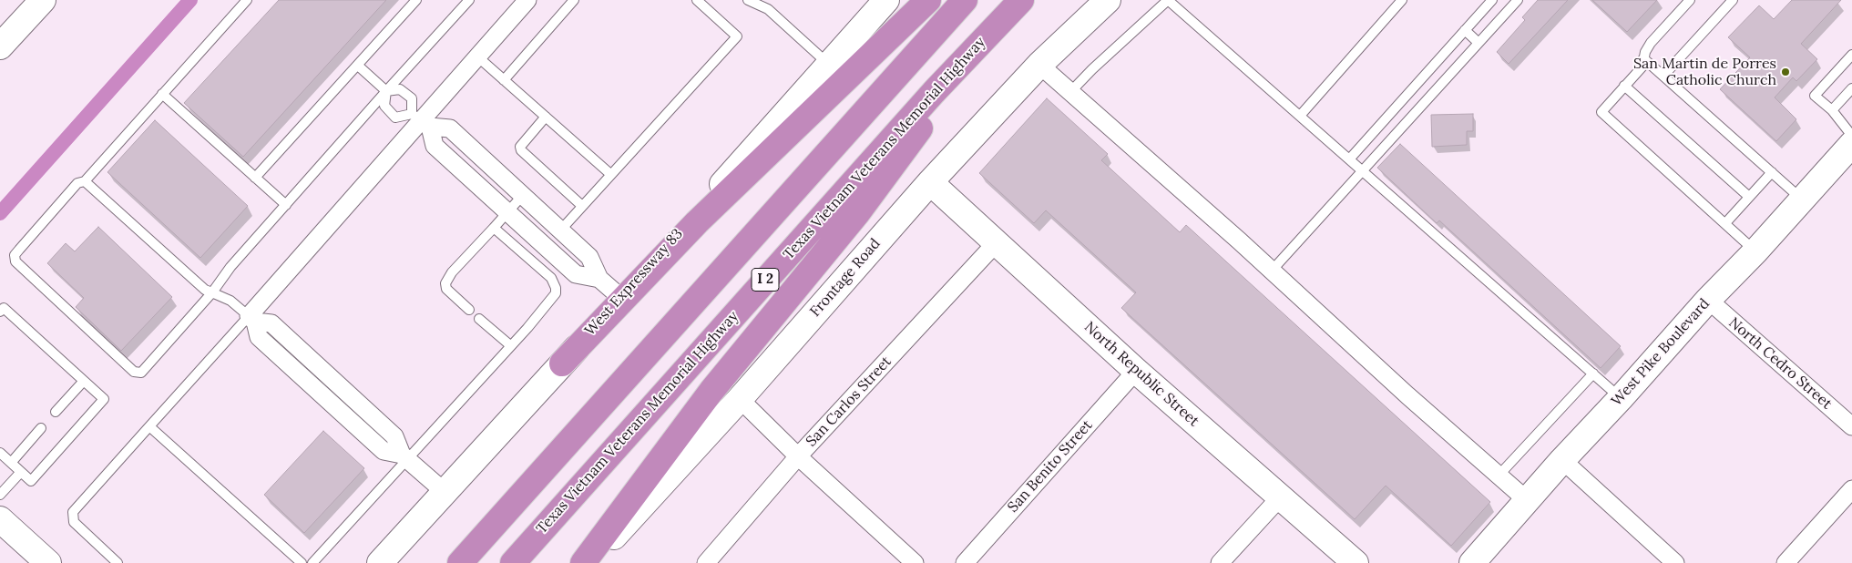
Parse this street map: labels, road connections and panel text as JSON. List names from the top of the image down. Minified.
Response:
{"streets":{"highway":["Texas Vietnam Veterans Memorial Highway","I 2"],"main road":["Frontage Road","West Expressway 83","West Pike Boulevard","North Republic Street"],"street":["North Cedro Street","San Carlos Street","San Benito Street"]},"crossings":[["Frontage Road","North Republic Street"],["West Pike Boulevard","North Cedro Street"],["North Republic Street","San Carlos Street"],["North Republic Street","San Benito Street"]],"places":["San Martin de Porres Catholic Church"]}
